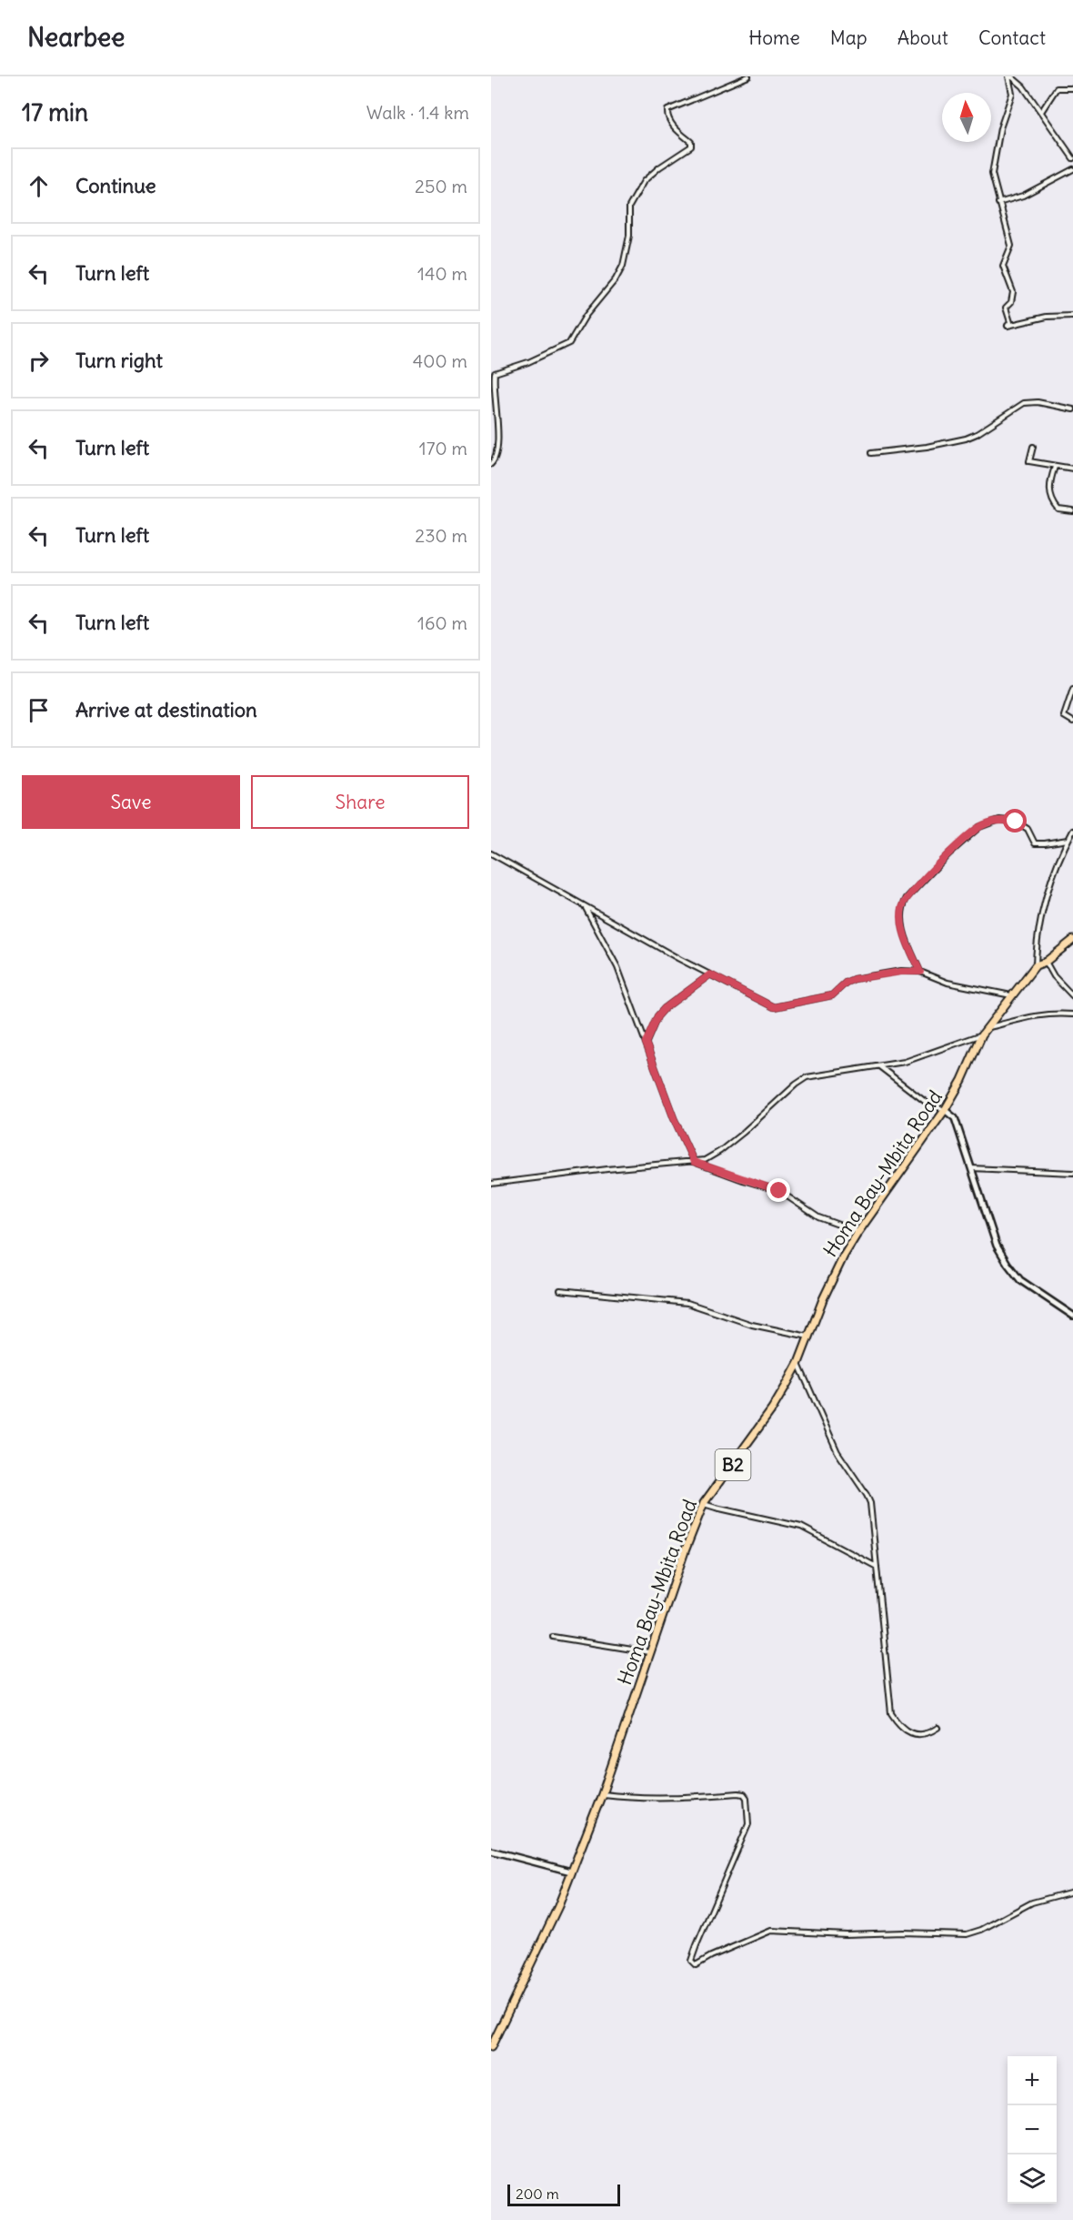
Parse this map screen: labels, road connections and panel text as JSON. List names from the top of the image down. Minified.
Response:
{"streets":{"highway":["Homa Bay-Mbita Road","B2"]},"scale_bar":"200 m","north":"top","page":{"header":"Nearbee","nav":["Home","Map","About","Contact"],"heading":["17 min","Walk · 1.4 km"],"list":[["Continue","250 m"],["Turn left","140 m"],["Turn right","400 m"],["Turn left","170 m"],["Turn left","230 m"],["Turn left","160 m"],"Arrive at destination"],"buttons":["Save","Share"],"map_buttons":["+","−"],"scale":"200 m"}}
